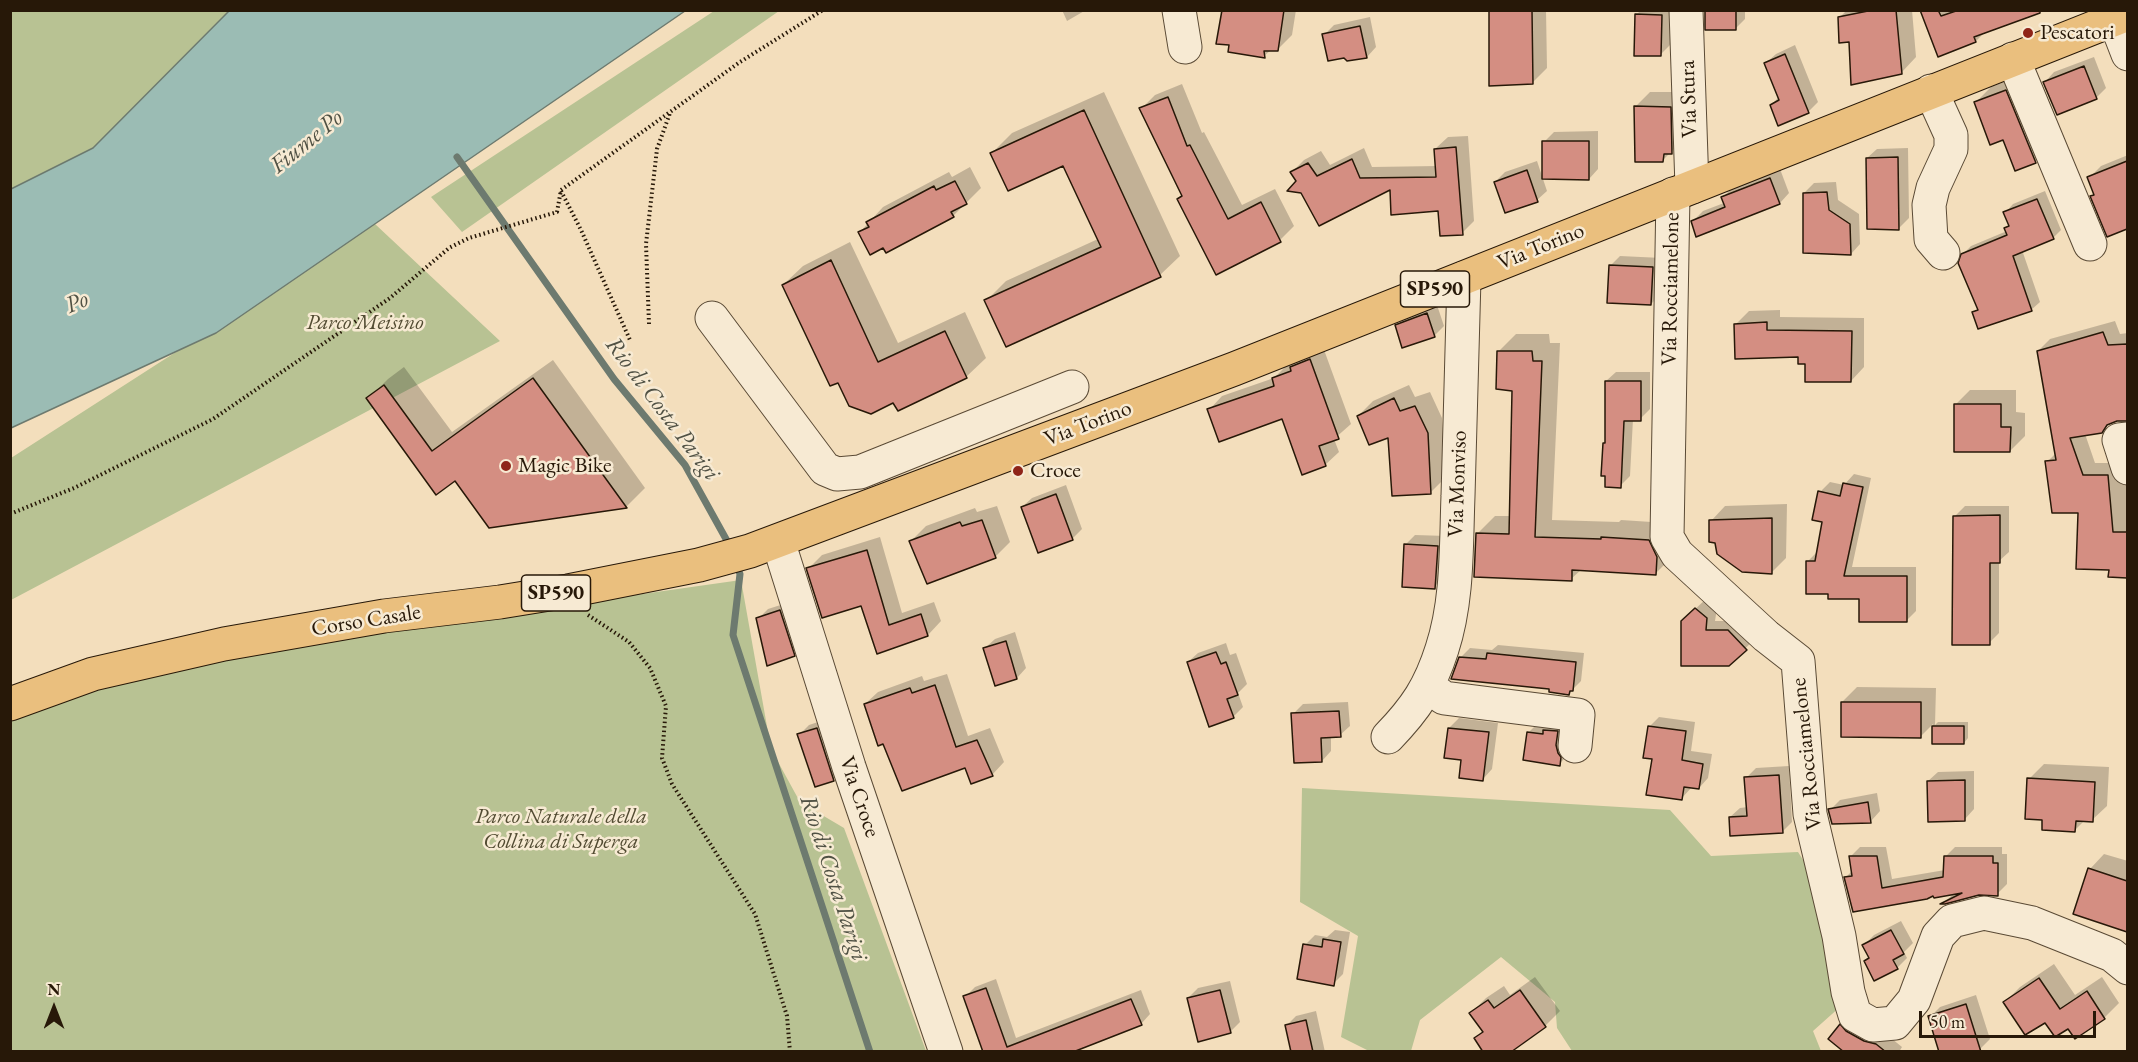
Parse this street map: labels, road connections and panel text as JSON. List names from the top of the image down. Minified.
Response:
{"streets":{"main road":["Via Torino","SP590","Corso Casale"],"street":["Via Stura","Via Rocciamelone","Via Monviso","Via Croce"]},"crossings":[["Via Stura","Via Torino"],["Via Stura","Via Rocciamelone"],["Via Torino","Via Rocciamelone"],["Via Torino","Via Monviso"],["Via Torino","Corso Casale"],["Via Torino","Via Croce"],["Corso Casale","Via Croce"]],"water":["Fiume Po","Po","Rio di Costa Parigi"],"parks":["Parco Meisino","Parco Naturale della Collina di Superga"],"places":["Pescatori","Magic Bike","Croce"],"scale_bar":"50 m","north":"top"}
